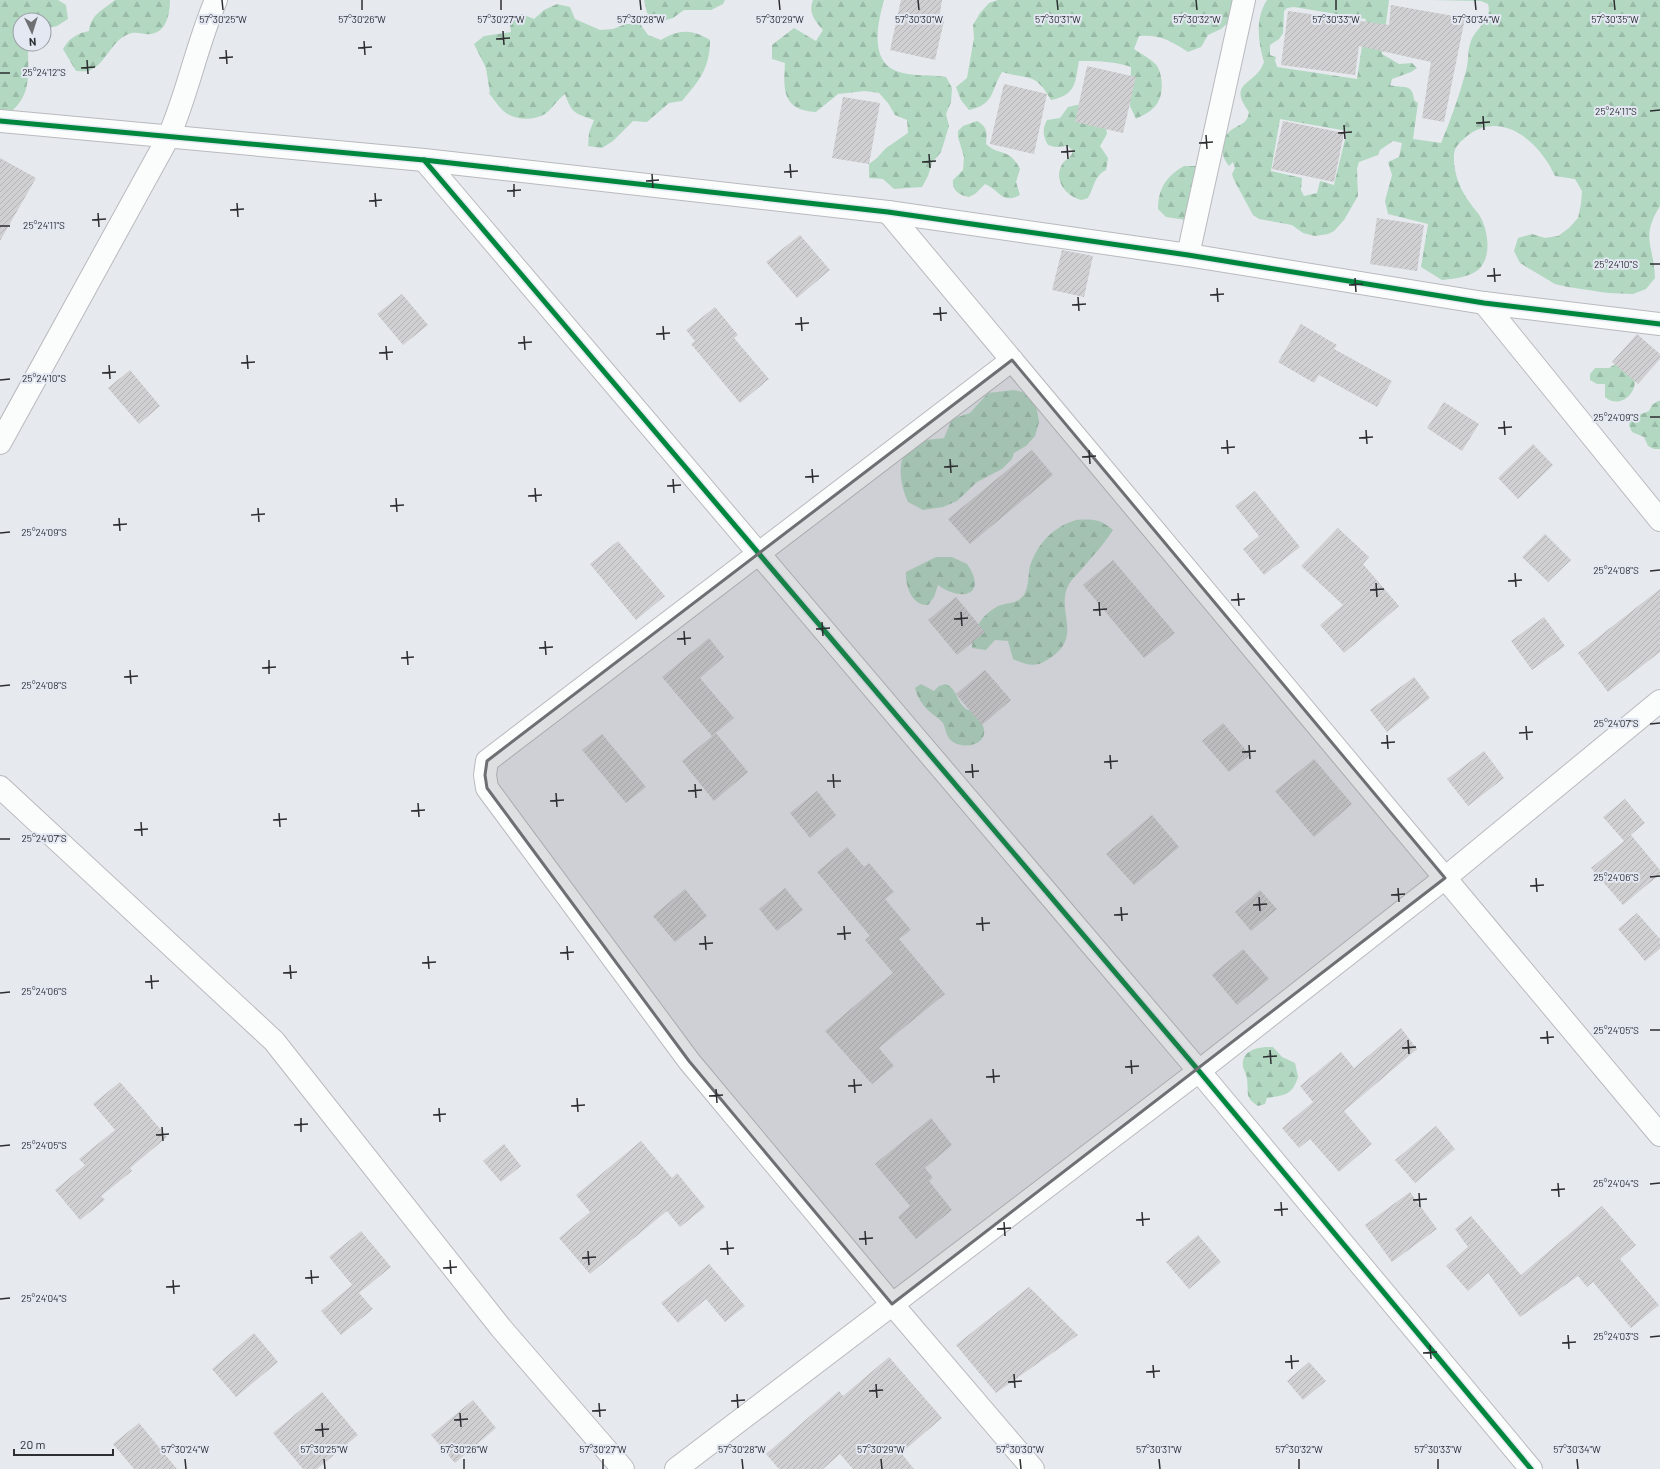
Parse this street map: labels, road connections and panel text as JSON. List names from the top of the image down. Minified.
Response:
{"scale_bar":"20 m","north":"bottom","coordinates":["57°30'25\"W","57°30'26\"W","57°30'27\"W","57°30'28\"W","57°30'29\"W","57°30'30\"W","57°30'31\"W","57°30'32\"W","57°30'33\"W","57°30'34\"W","57°30'35\"W","25°24'12\"S","25°24'11\"S","25°24'10\"S","25°24'09\"S","25°24'08\"S","25°24'07\"S","25°24'06\"S","25°24'05\"S","25°24'04\"S","25°24'03\"S","57°30'24\"W"]}
